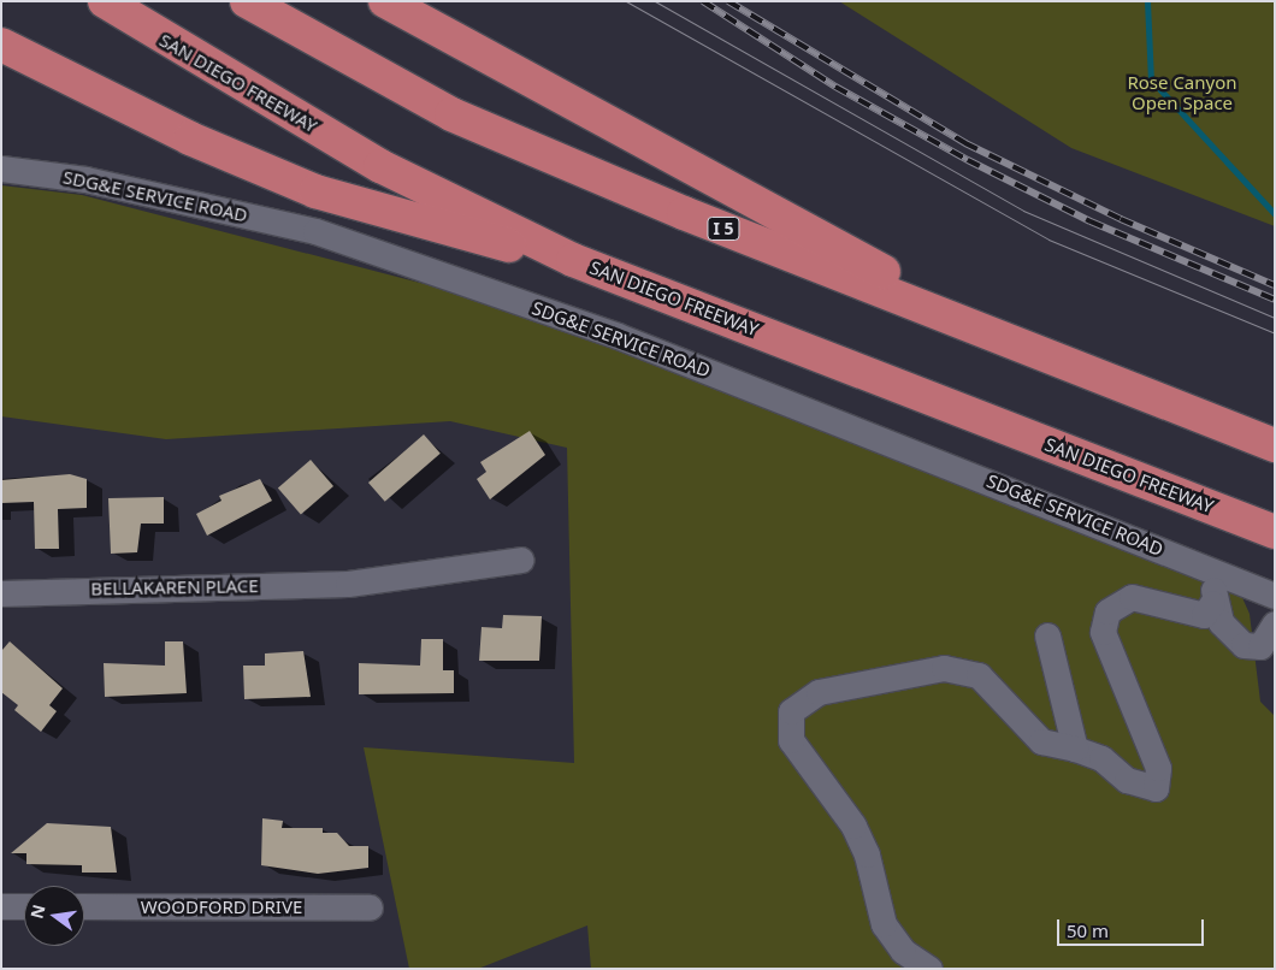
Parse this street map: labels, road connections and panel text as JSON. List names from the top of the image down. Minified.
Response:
{"streets":{"highway":["SAN DIEGO FREEWAY","I 5"],"street":["SDG&E SERVICE ROAD","BELLAKAREN PLACE","WOODFORD DRIVE"]},"parks":["Rose Canyon Open Space"],"scale_bar":"50 m","north":"left"}
